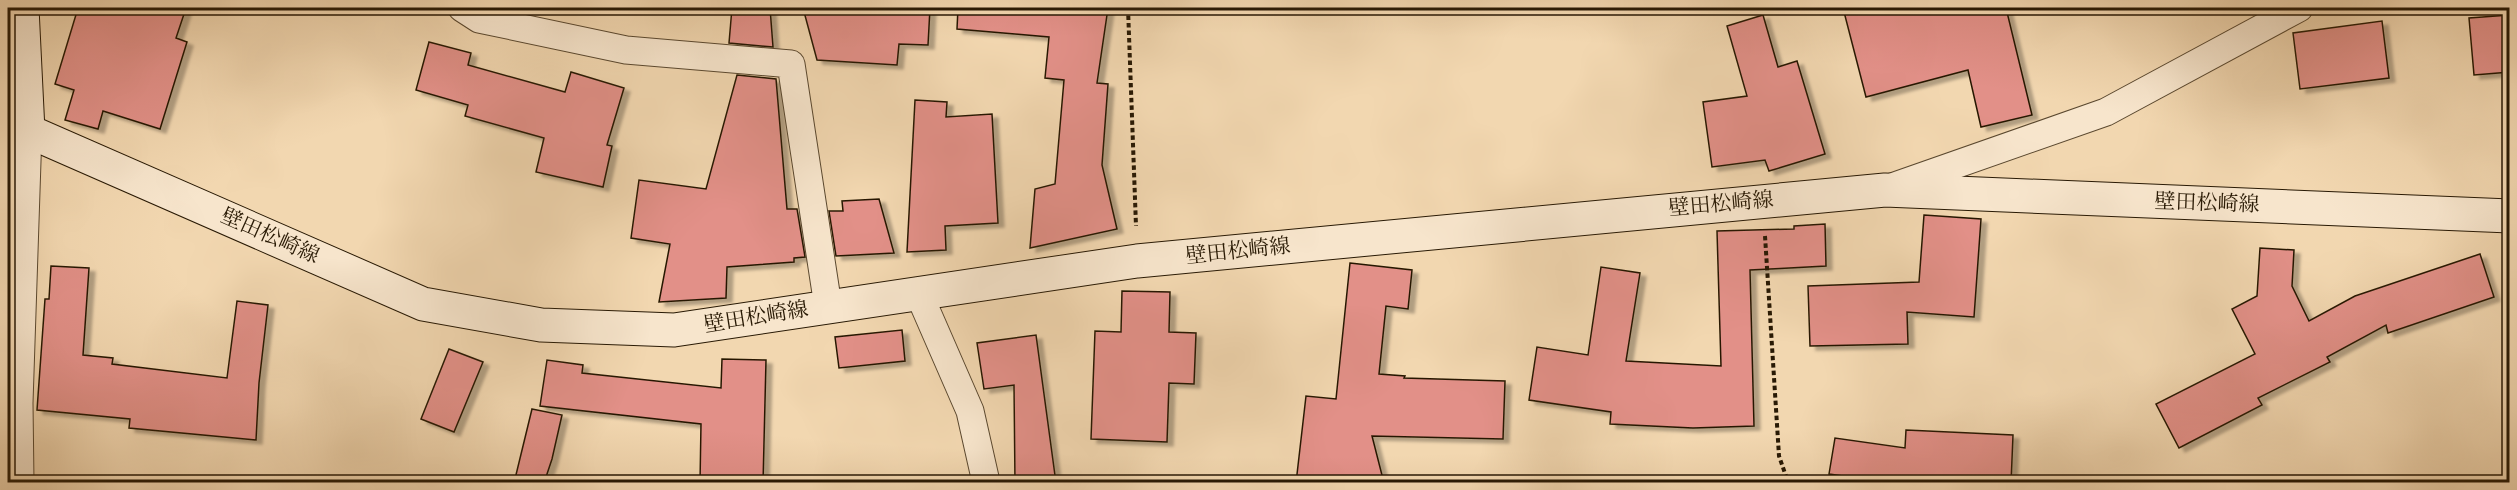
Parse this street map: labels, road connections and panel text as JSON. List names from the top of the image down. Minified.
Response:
{"streets":{"main road":["壁田松崎線"]}}
